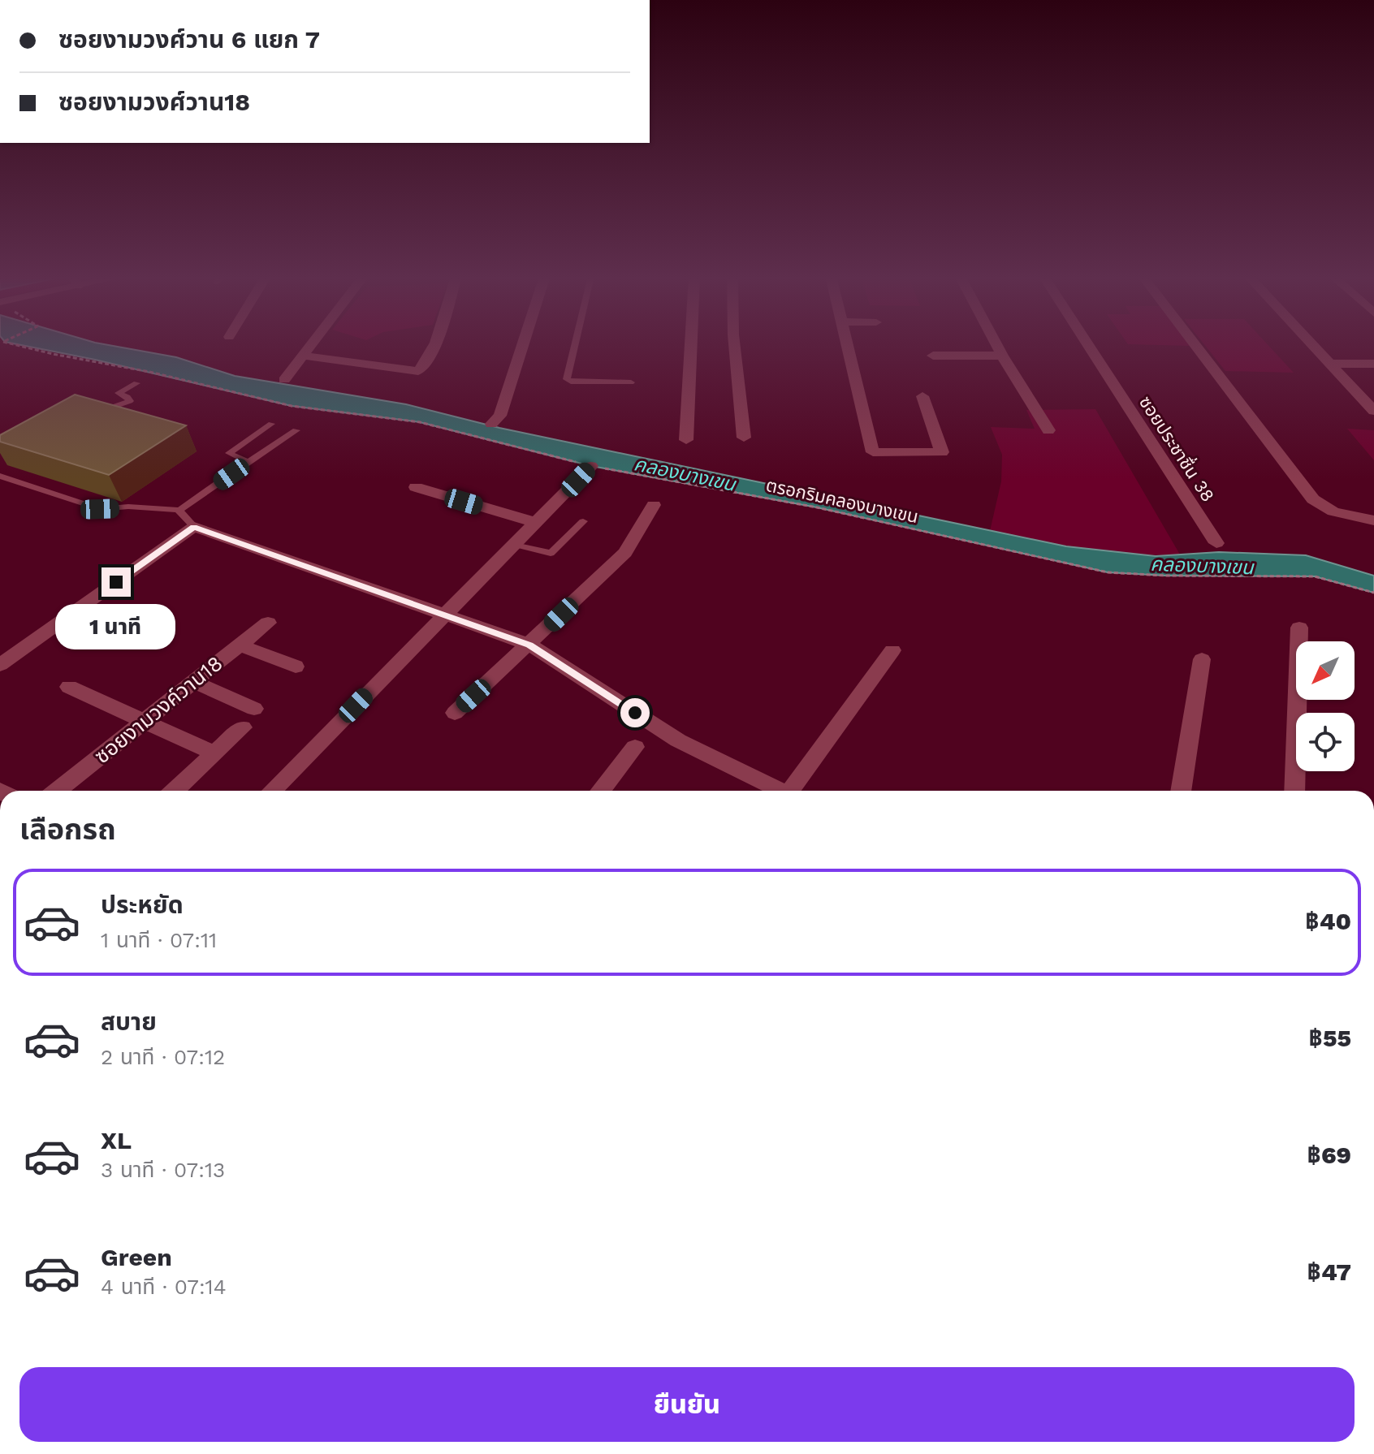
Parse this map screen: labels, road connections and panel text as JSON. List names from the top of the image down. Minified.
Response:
{"streets":{"street":["ซอยประชาชื่น 38","ซอยงามวงค์วาน18"],"path":["ตรอกริมคลองบางเขน"]},"water":["คลองบางเขน"],"north":"bottom left","page":{"banner":["ซอยงามวงศ์วาน 6 แยก 7","ซอยงามวงศ์วาน18"],"bubble":"1 นาที","heading":"เลือกรถ","list":[{"name":"ประหยัด","note":"1 นาที · 07:11","value":"฿40"},{"name":"สบาย","note":"2 นาที · 07:12","value":"฿55"},{"name":"XL","note":"3 นาที · 07:13","value":"฿69"},{"name":"Green","note":"4 นาที · 07:14","value":"฿47"}],"buttons":"ยืนยัน"}}
